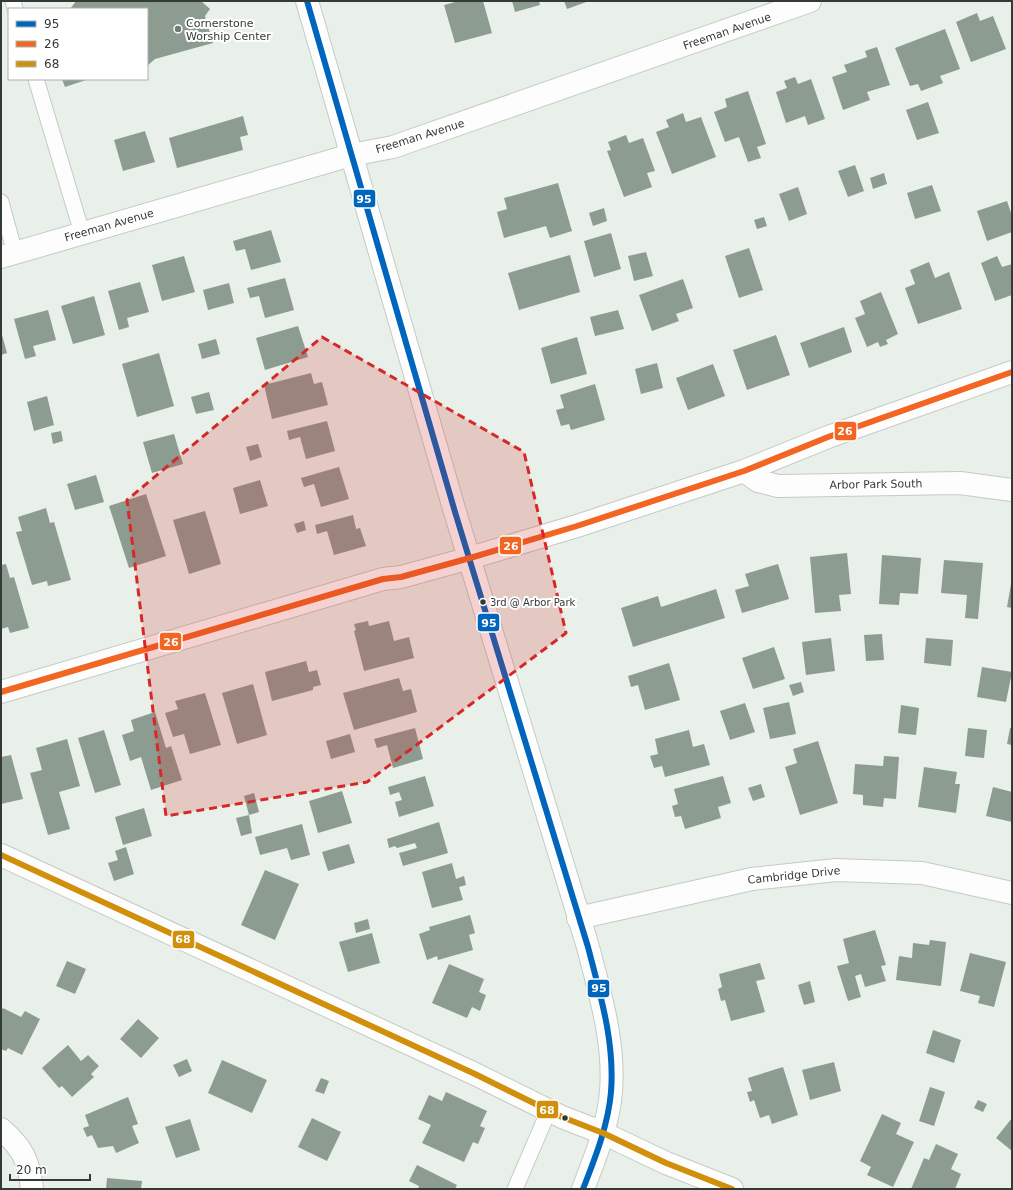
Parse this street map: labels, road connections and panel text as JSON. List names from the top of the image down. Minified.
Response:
{"streets":{"street":["Freeman Avenue","Arbor Park South","Cambridge Drive"]},"places":["Cornerstone Worship Center","3rd @ Arbor Park"],"lines":["transit line 95","transit line 26","transit line 68"],"legend":["95","26","68"],"scale_bar":"20 m"}
